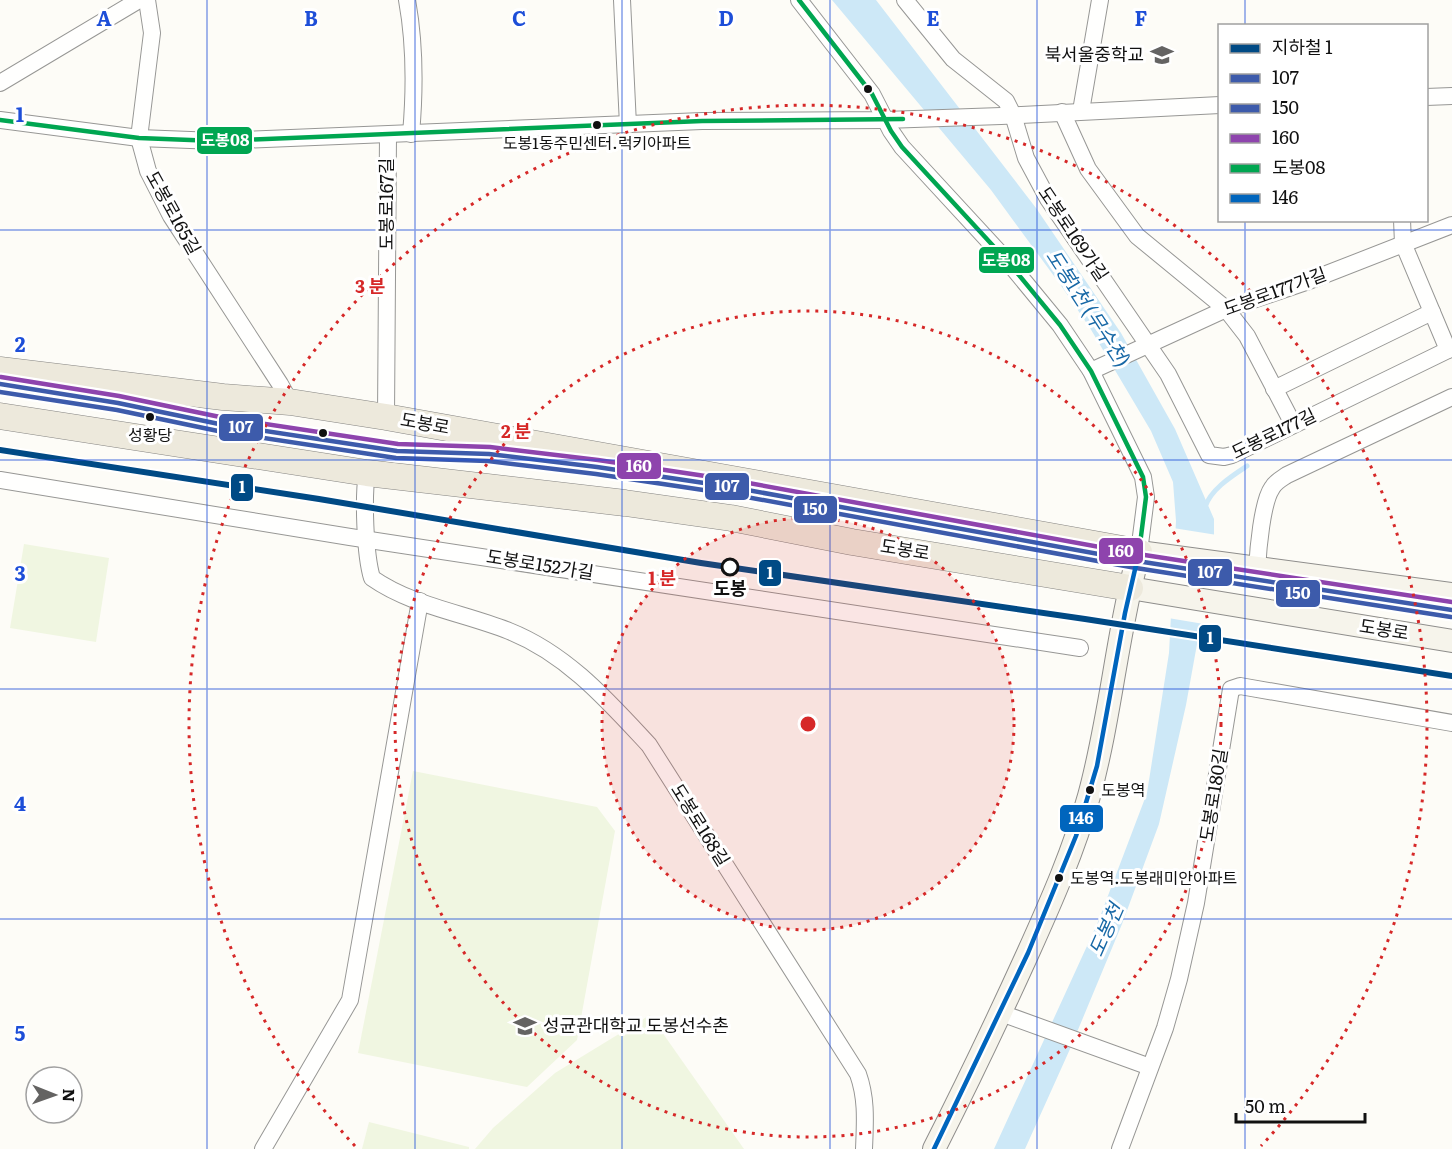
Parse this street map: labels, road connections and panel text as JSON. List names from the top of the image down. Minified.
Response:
{"streets":{"main road":["도봉로"],"street":["도봉로167길","도봉로165길","도봉로169가길","도봉로177가길","도봉로177길","도봉로152가길","도봉로180길","도봉로168길"]},"crossings":[["도봉로167길","도봉로"],["도봉로165길","도봉로"],["도봉로169가길","도봉로177가길"],["도봉로169가길","도봉로177길"],["도봉로177가길","도봉로177길"],["도봉로","도봉로168길"],["도봉로152가길","도봉로168길"]],"water":["도봉1천 (무수천)","도봉천"],"places":{"school or university":["북서울중학교","성균관대학교 도봉선수촌"],"other":["도봉1동주민센터.럭키아파트","성황당","도봉","도봉역","도봉역.도봉래미안아파트"]},"lines":["transit line 도봉08","transit line 160","transit line 107","transit line 150","metro line 1","transit line 146"],"legend":["지하철 1","107","150","160","도봉08","146"],"scale_bar":"50 m","north":"right","grid":{"columns":["A","B","C","D","E","F"],"rows":["1","2","3","4","5"]},"rings":["3 분","2 분","1 분"]}
